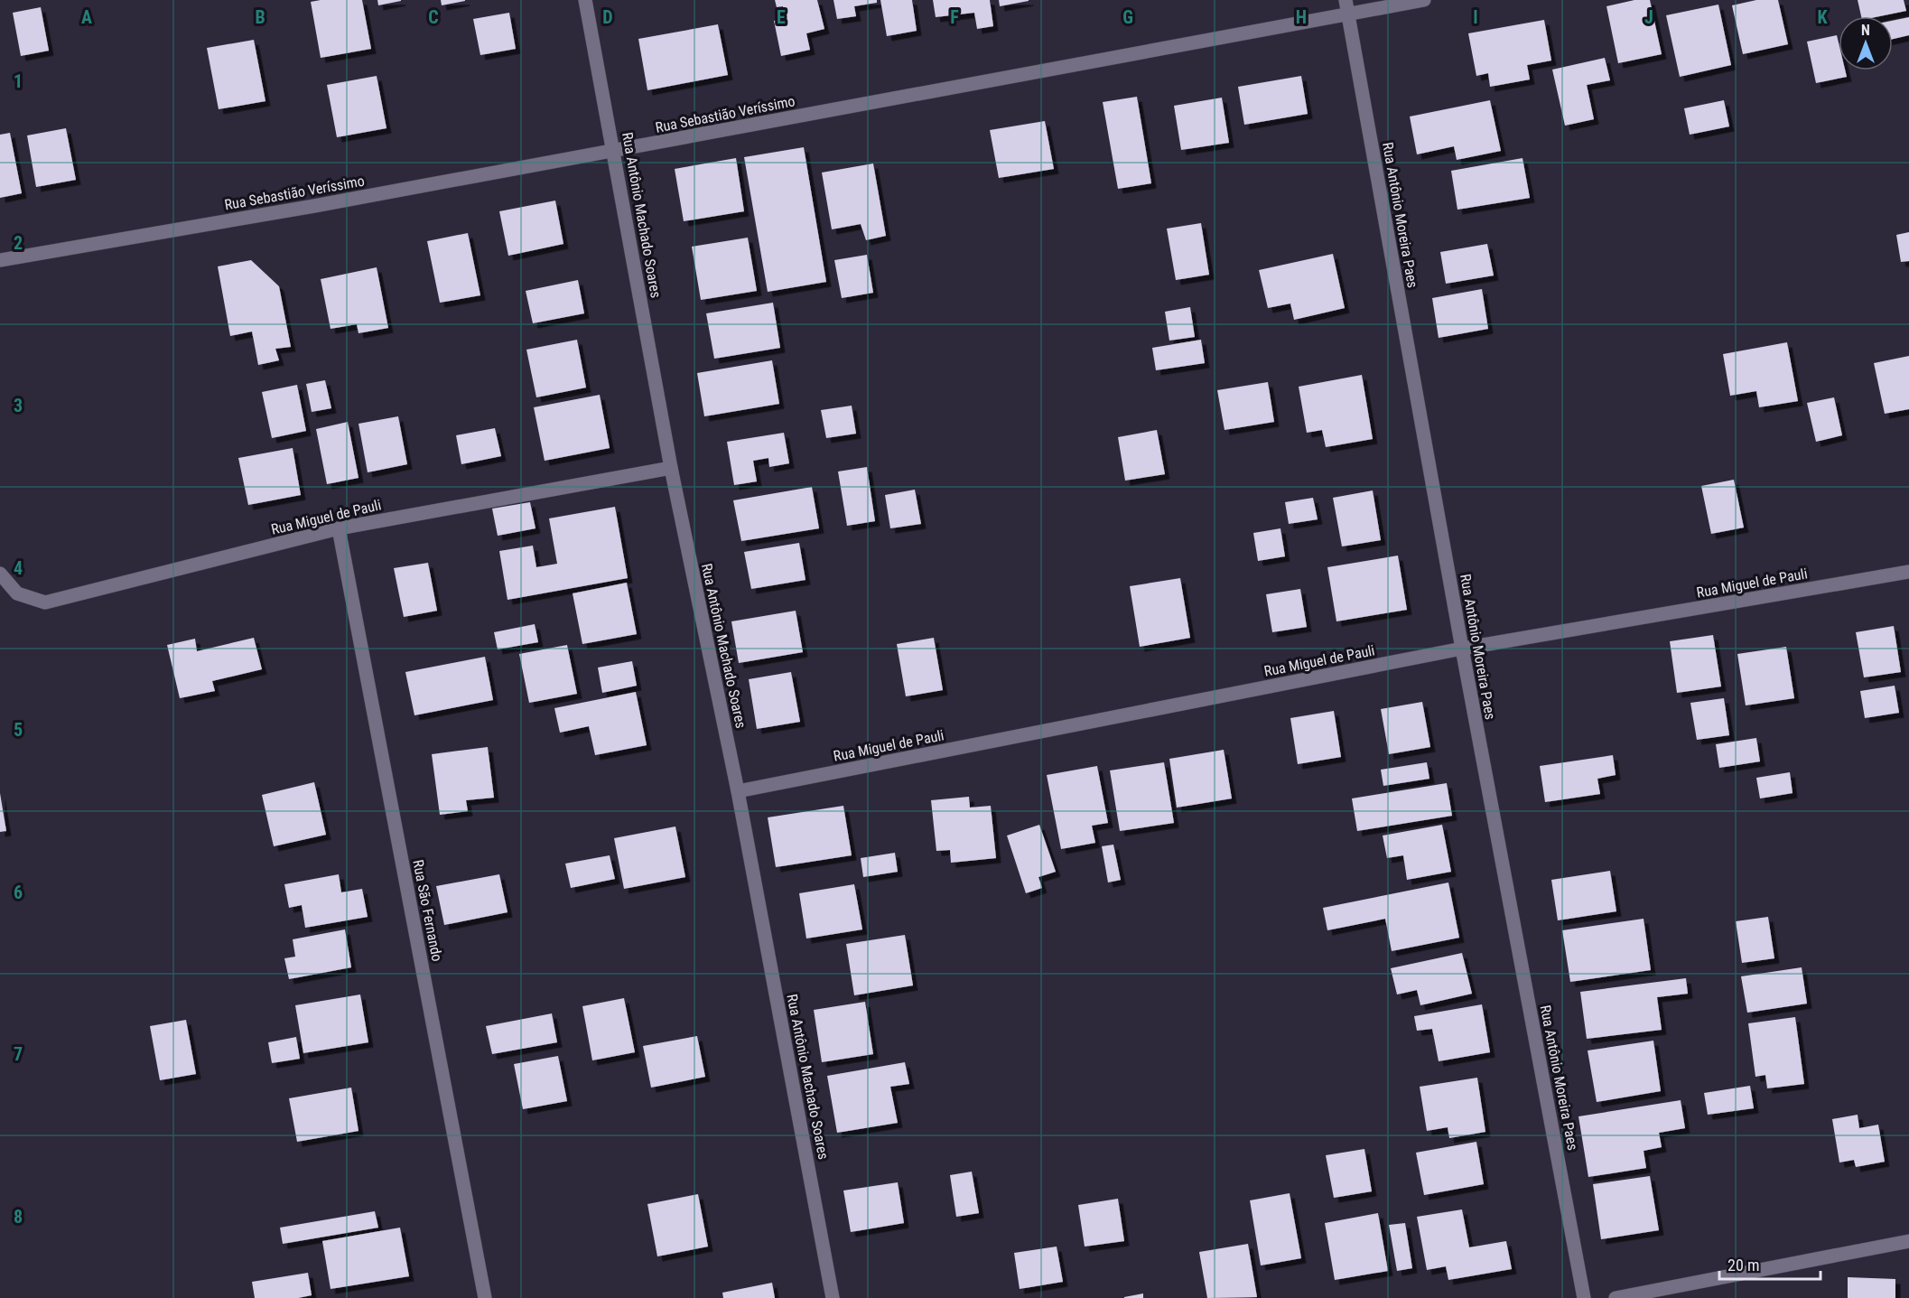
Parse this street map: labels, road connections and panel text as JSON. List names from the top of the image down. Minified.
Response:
{"streets":{"street":["Rua Sebastião Veríssimo","Rua Antônio Machado Soares","Rua Antônio Moreira Paes","Rua Miguel de Pauli","Rua São Fernando"]},"crossings":[["Rua Sebastião Veríssimo","Rua Antônio Machado Soares"],["Rua Sebastião Veríssimo","Rua Antônio Moreira Paes"],["Rua Antônio Machado Soares","Rua Miguel de Pauli"],["Rua Antônio Moreira Paes","Rua Miguel de Pauli"],["Rua Miguel de Pauli","Rua São Fernando"]],"scale_bar":"20 m","north":"top","grid":{"columns":["A","B","C","D","E","F","G","H","I","J","K"],"rows":["1","2","3","4","5","6","7","8"]}}
